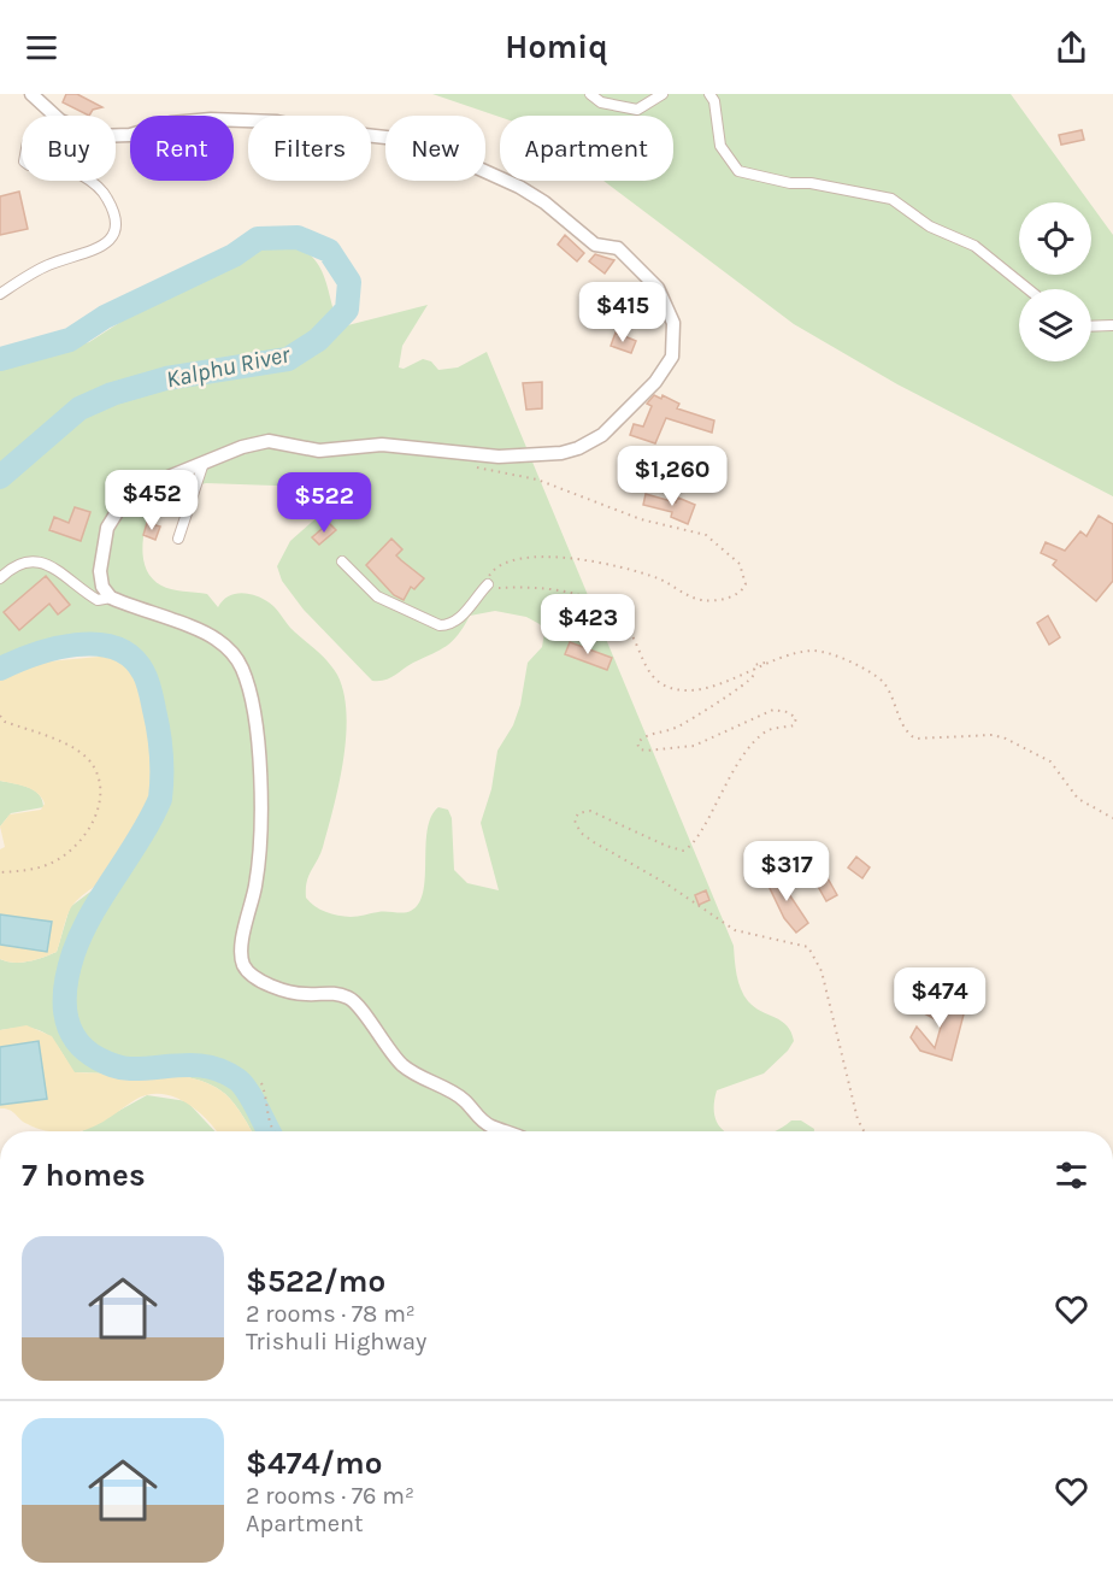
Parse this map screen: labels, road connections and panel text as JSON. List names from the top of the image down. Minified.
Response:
{"water":["Kalphu River"],"page":{"header":"Homiq","chip":["Buy","Rent","Filters","New","Apartment"],"price":["$415","$1,260","$452","$522","$423","$317","$474"],"heading":"7 homes","list":[{"name":"$522/mo","note":"2 rooms · 78 m² · Trishuli Highway"},{"name":"$474/mo","note":"2 rooms · 76 m² · Apartment"}]}}
